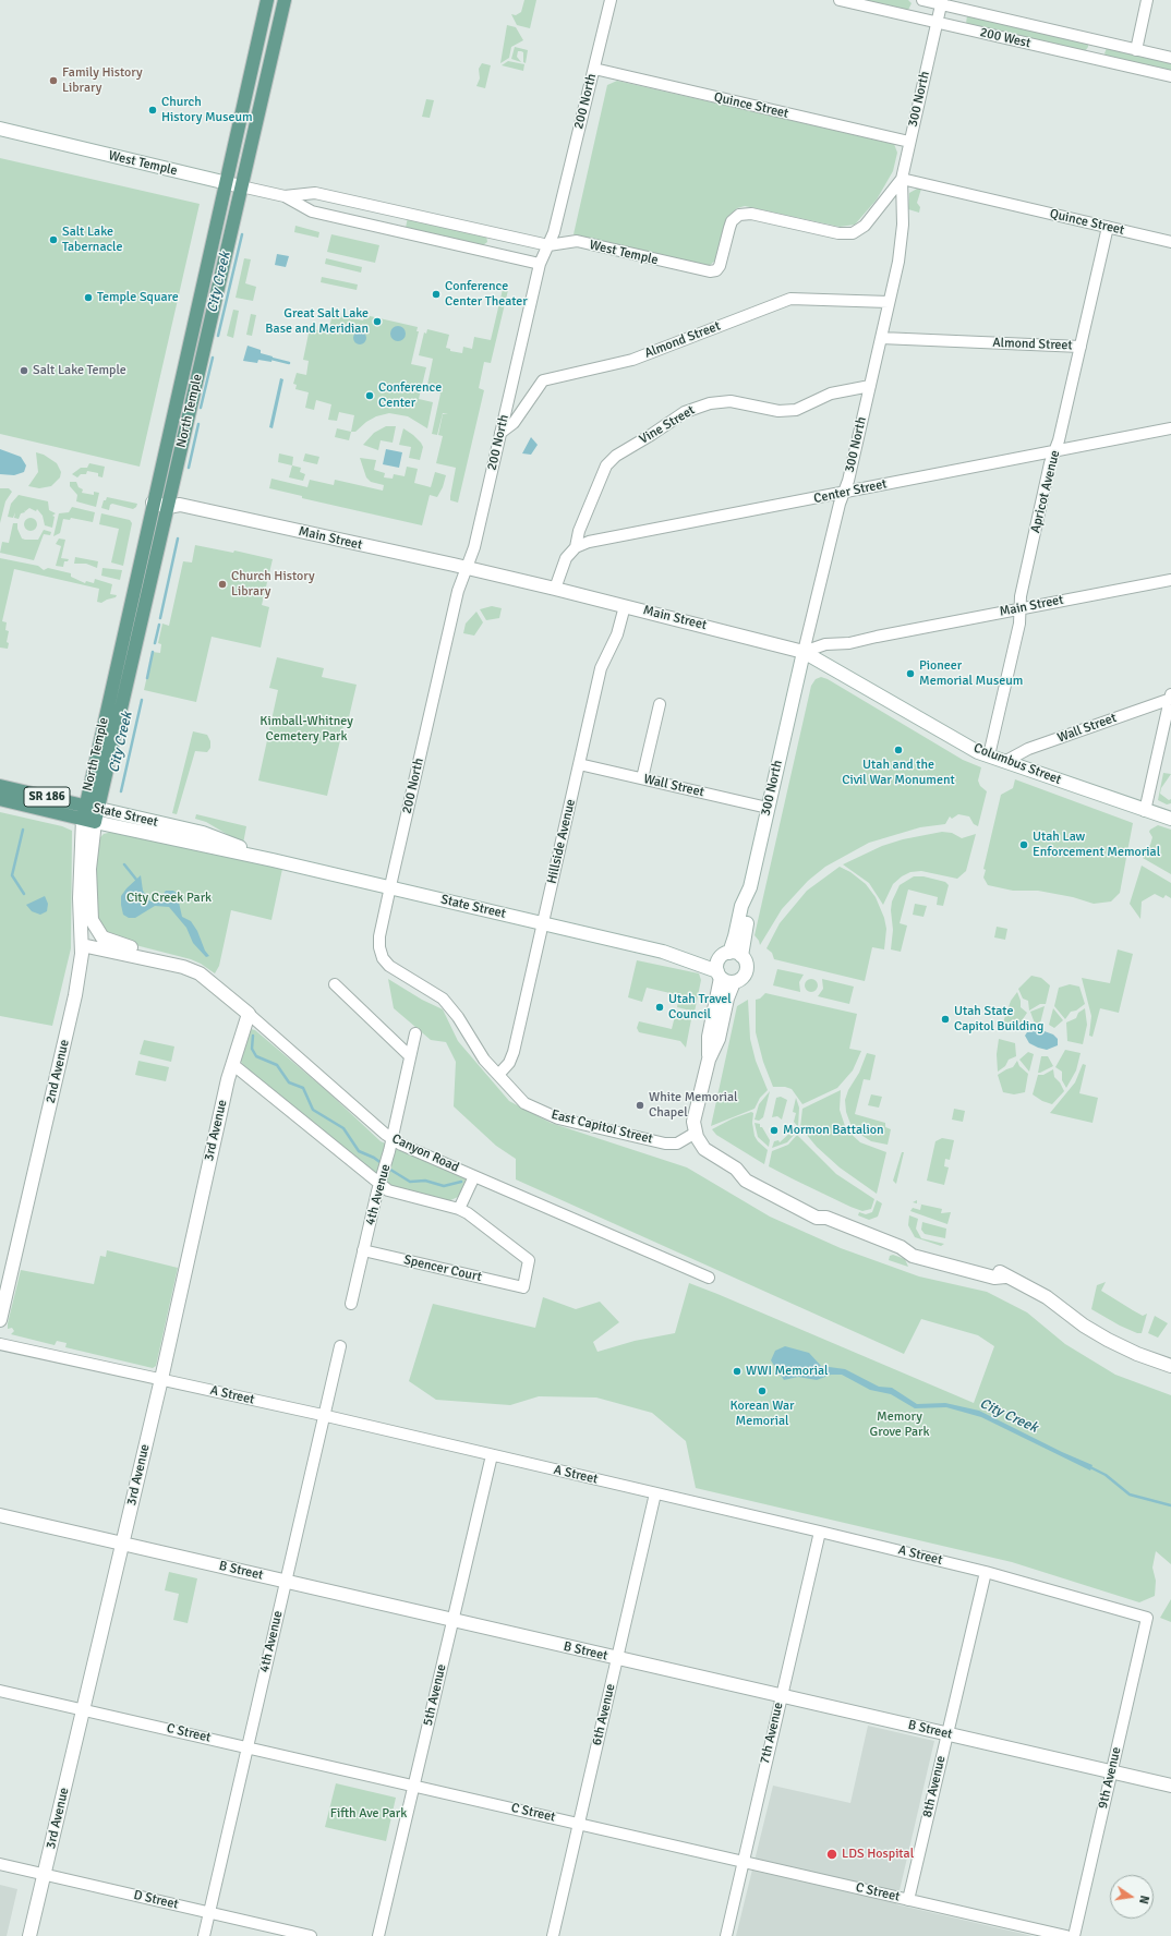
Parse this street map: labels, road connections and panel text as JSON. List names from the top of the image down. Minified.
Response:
{"streets":{"main road":["North Temple","SR 186","State Street"],"street":["200 West","300 North","200 North","Quince Street","West Temple","Almond Street","Vine Street","Center Street","Apricot Avenue","Main Street","Wall Street","Columbus Street","Hillside Avenue","2nd Avenue","East Capitol Street","3rd Avenue","Canyon Road","4th Avenue","Spencer Court","A Street","B Street","5th Avenue","6th Avenue","C Street","7th Avenue","9th Avenue","8th Avenue","D Street"]},"crossings":[["200 West","300 North"],["300 North","Quince Street"],["300 North","West Temple"],["300 North","Almond Street"],["300 North","Vine Street"],["300 North","Center Street"],["300 North","Main Street"],["300 North","Wall Street"],["300 North","Columbus Street"],["300 North","State Street"],["300 North","East Capitol Street"],["200 North","Quince Street"],["200 North","West Temple"],["200 North","Almond Street"],["200 North","Main Street"],["200 North","State Street"],["200 North","East Capitol Street"],["Quince Street","West Temple"],["Quince Street","Apricot Avenue"],["West Temple","North Temple"],["Almond Street","Apricot Avenue"],["North Temple","Main Street"],["North Temple","State Street"],["North Temple","2nd Avenue"],["North Temple","Canyon Road"],["Vine Street","Center Street"],["Center Street","Apricot Avenue"],["Apricot Avenue","Main Street"],["Apricot Avenue","Columbus Street"],["Main Street","Columbus Street"],["Main Street","Hillside Avenue"],["Wall Street","Columbus Street"],["Wall Street","Hillside Avenue"],["State Street","Hillside Avenue"],["State Street","2nd Avenue"],["State Street","East Capitol Street"],["State Street","Canyon Road"],["Hillside Avenue","East Capitol Street"],["2nd Avenue","Canyon Road"],["3rd Avenue","Canyon Road"],["3rd Avenue","A Street"],["3rd Avenue","B Street"],["3rd Avenue","C Street"],["3rd Avenue","D Street"],["Canyon Road","4th Avenue"],["4th Avenue","Spencer Court"],["4th Avenue","A Street"],["4th Avenue","B Street"],["4th Avenue","C Street"],["4th Avenue","D Street"],["A Street","5th Avenue"],["A Street","6th Avenue"],["A Street","7th Avenue"],["A Street","9th Avenue"],["A Street","8th Avenue"],["B Street","5th Avenue"],["B Street","6th Avenue"],["B Street","7th Avenue"],["B Street","9th Avenue"],["B Street","8th Avenue"],["5th Avenue","C Street"],["6th Avenue","C Street"],["C Street","7th Avenue"],["C Street","8th Avenue"]],"water":["City Creek"],"parks":["Kimball-Whitney Cemetery Park","City Creek Park","Memory Grove Park","Fifth Ave Park"],"places":["Family History Library","Church History Museum","Salt Lake Tabernacle","Conference Center Theater","Temple Square","Great Salt Lake Base and Meridian","Salt Lake Temple","Conference Center","Church History Library","Pioneer Memorial Museum","Utah and the Civil War Monument","Utah Law Enforcement Memorial","Utah Travel Council","Utah State Capitol Building","White Memorial Chapel","Mormon Battalion","WWI Memorial","Korean War Memorial","LDS Hospital"],"north":"right"}
